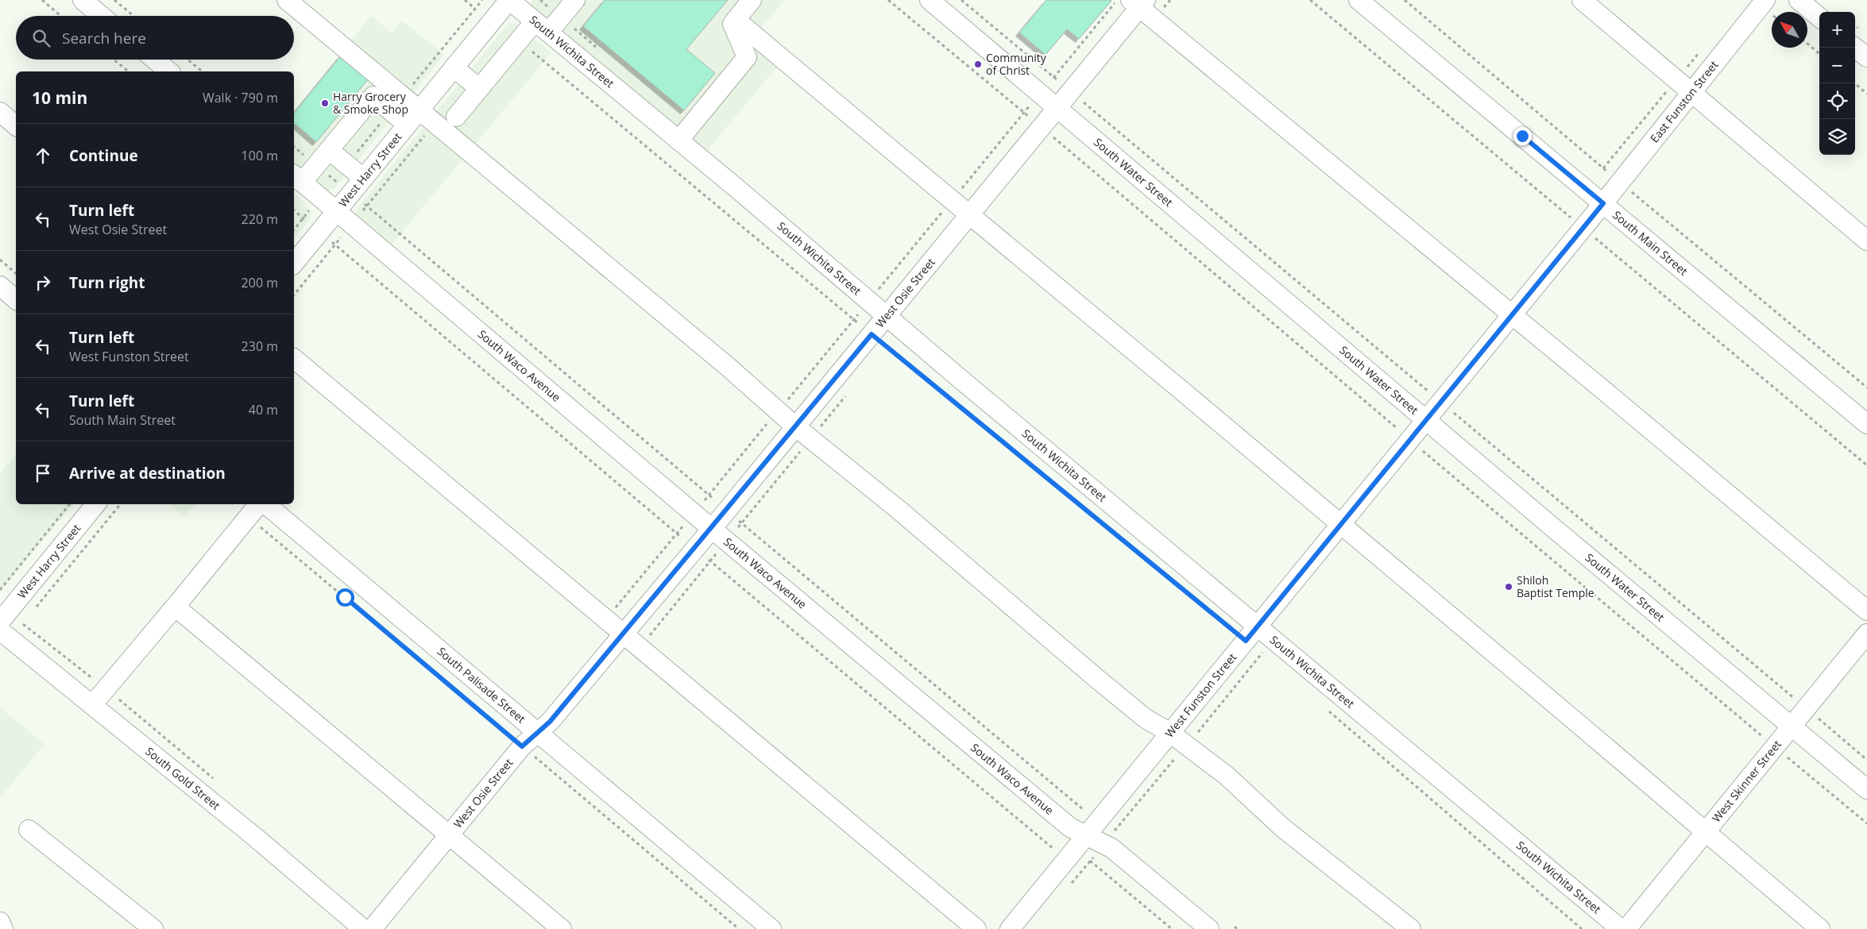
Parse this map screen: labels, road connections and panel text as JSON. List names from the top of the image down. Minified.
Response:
{"streets":{"street":["South Wichita Street","East Funston Street","West Harry Street","South Water Street","South Main Street","West Osie Street","South Waco Avenue","South Palisade Street","West Funston Street","South Gold Street","West Skinner Street"]},"crossings":[["South Wichita Street","West Harry Street"],["South Wichita Street","West Osie Street"],["South Wichita Street","West Funston Street"],["East Funston Street","South Main Street"],["East Funston Street","West Funston Street"],["West Harry Street","South Waco Avenue"],["South Water Street","West Osie Street"],["South Water Street","West Funston Street"],["South Water Street","West Skinner Street"],["South Main Street","West Funston Street"],["West Osie Street","South Waco Avenue"],["West Osie Street","South Palisade Street"],["South Waco Avenue","West Funston Street"]],"places":["Community of Christ","Harry Grocery & Smoke Shop","Shiloh Baptist Temple"],"north":"top left","page":{"map_buttons":["+","−"],"search":"Search here","heading":["10 min","Walk · 790 m"],"list":[["Continue","100 m"],["Turn left","West Osie Street","220 m"],["Turn right","200 m"],["Turn left","West Funston Street","230 m"],["Turn left","South Main Street","40 m"],"Arrive at destination"]}}
